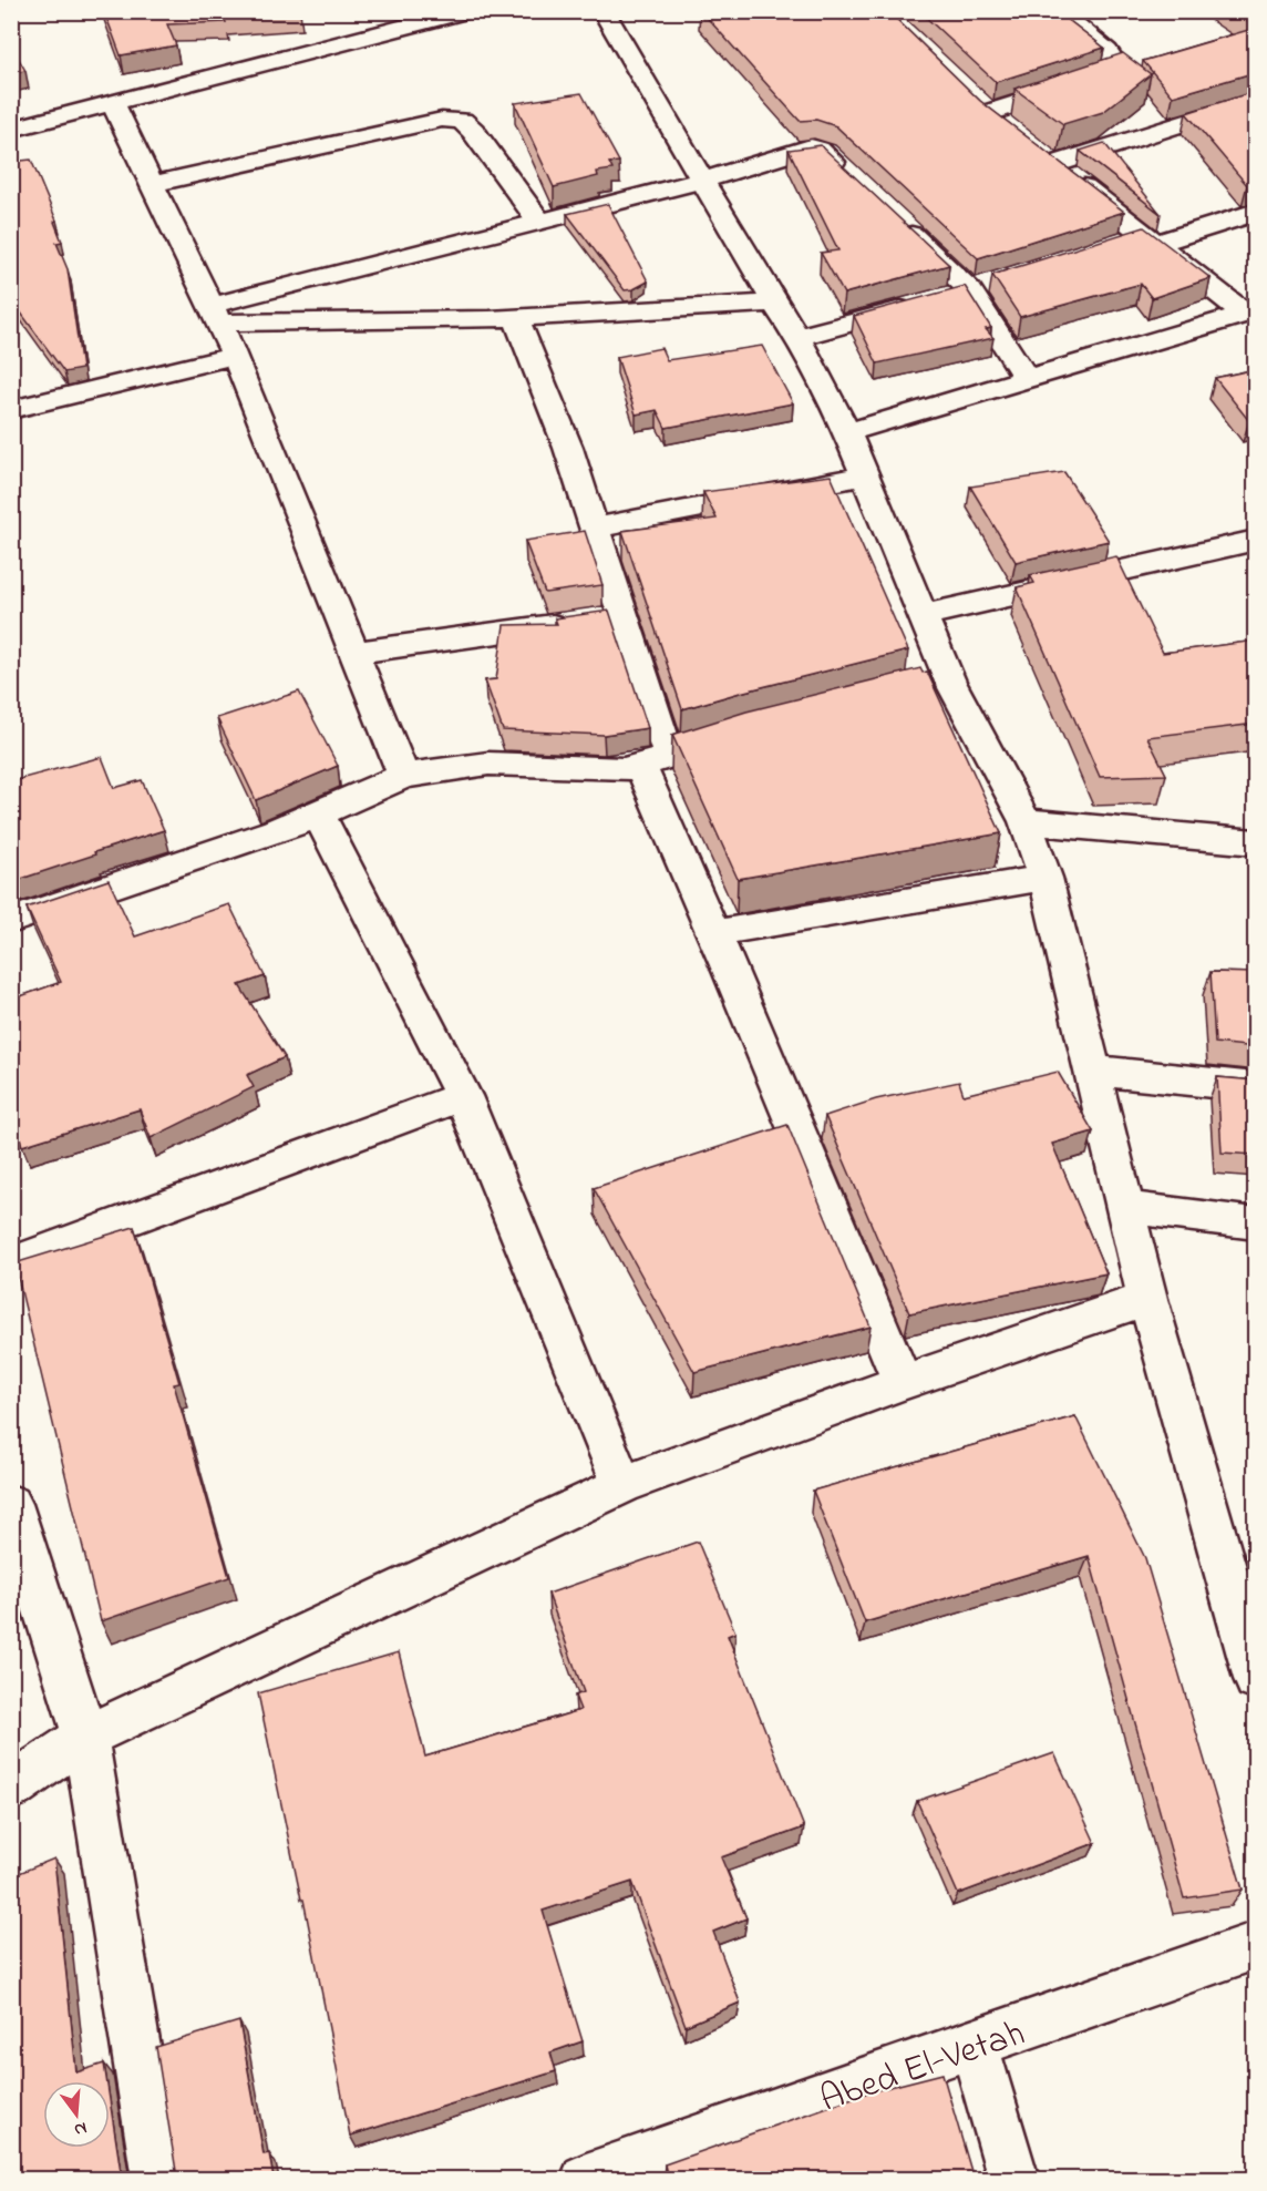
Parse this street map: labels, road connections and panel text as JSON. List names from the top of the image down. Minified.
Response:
{"streets":{"street":["Abed El-Vetah"]},"north":"bottom"}
